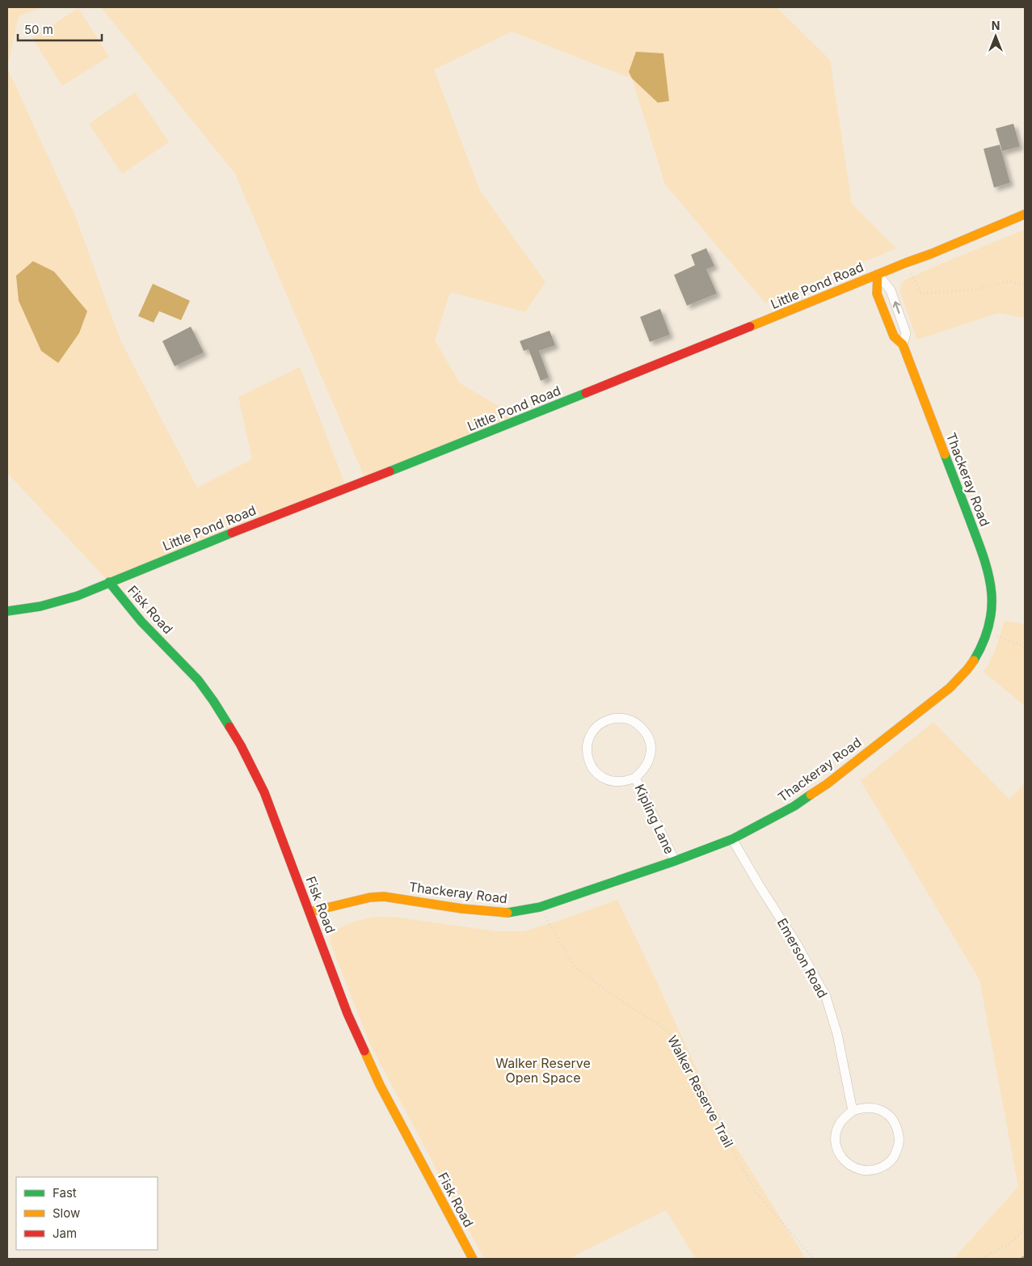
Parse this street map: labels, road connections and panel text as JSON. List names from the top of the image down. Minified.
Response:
{"streets":{"street":["Little Pond Road","Thackeray Road","Fisk Road","Kipling Lane","Emerson Road"],"path":["Walker Reserve Trail"]},"crossings":[["Little Pond Road","Thackeray Road"],["Little Pond Road","Fisk Road"],["Thackeray Road","Fisk Road"],["Thackeray Road","Kipling Lane"],["Thackeray Road","Emerson Road"],["Thackeray Road","Walker Reserve Trail"]],"parks":["Walker Reserve Open Space"],"legend":["Fast","Slow","Jam"],"scale_bar":"50 m","north":"top"}
